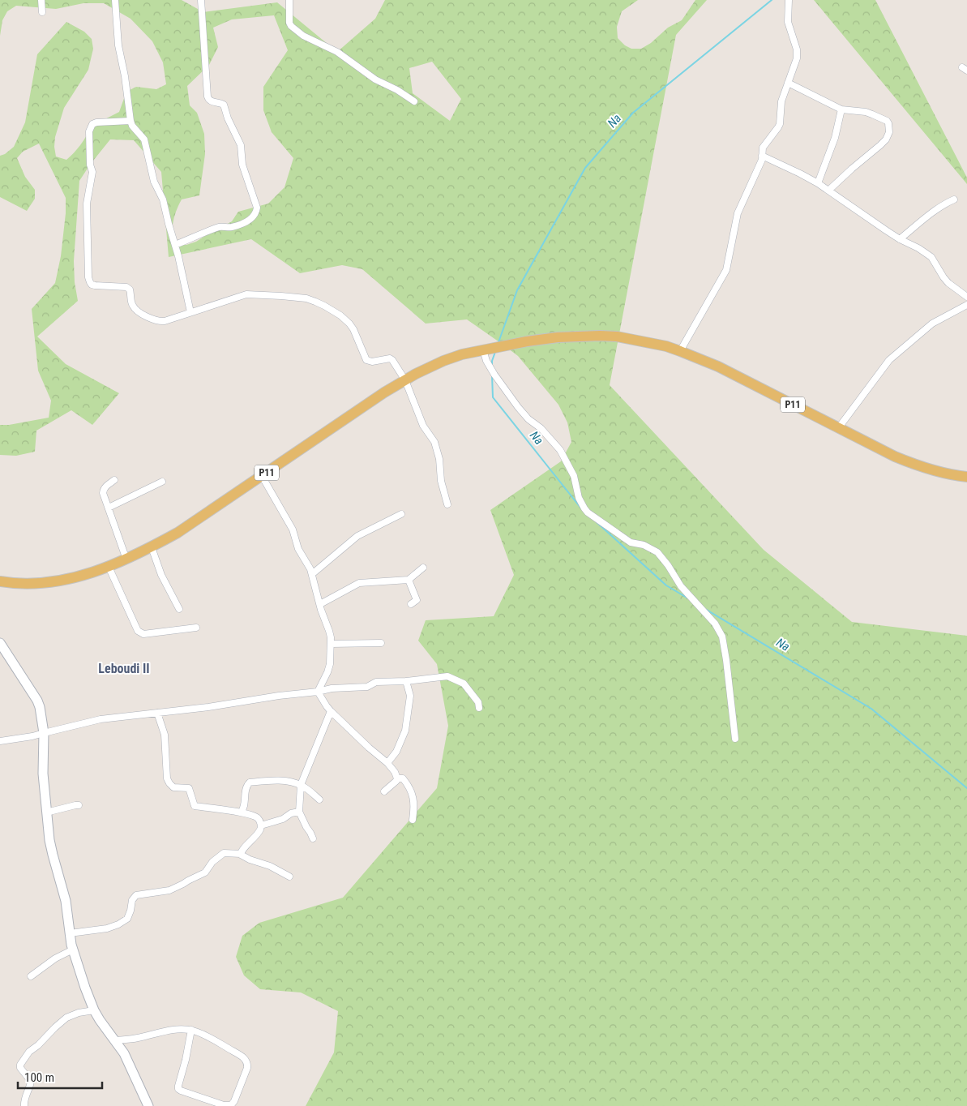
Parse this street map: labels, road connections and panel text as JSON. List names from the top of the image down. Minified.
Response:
{"streets":{"main road":["P11"]},"districts":["Leboudi II"],"water":["Na"],"scale_bar":"100 m"}
